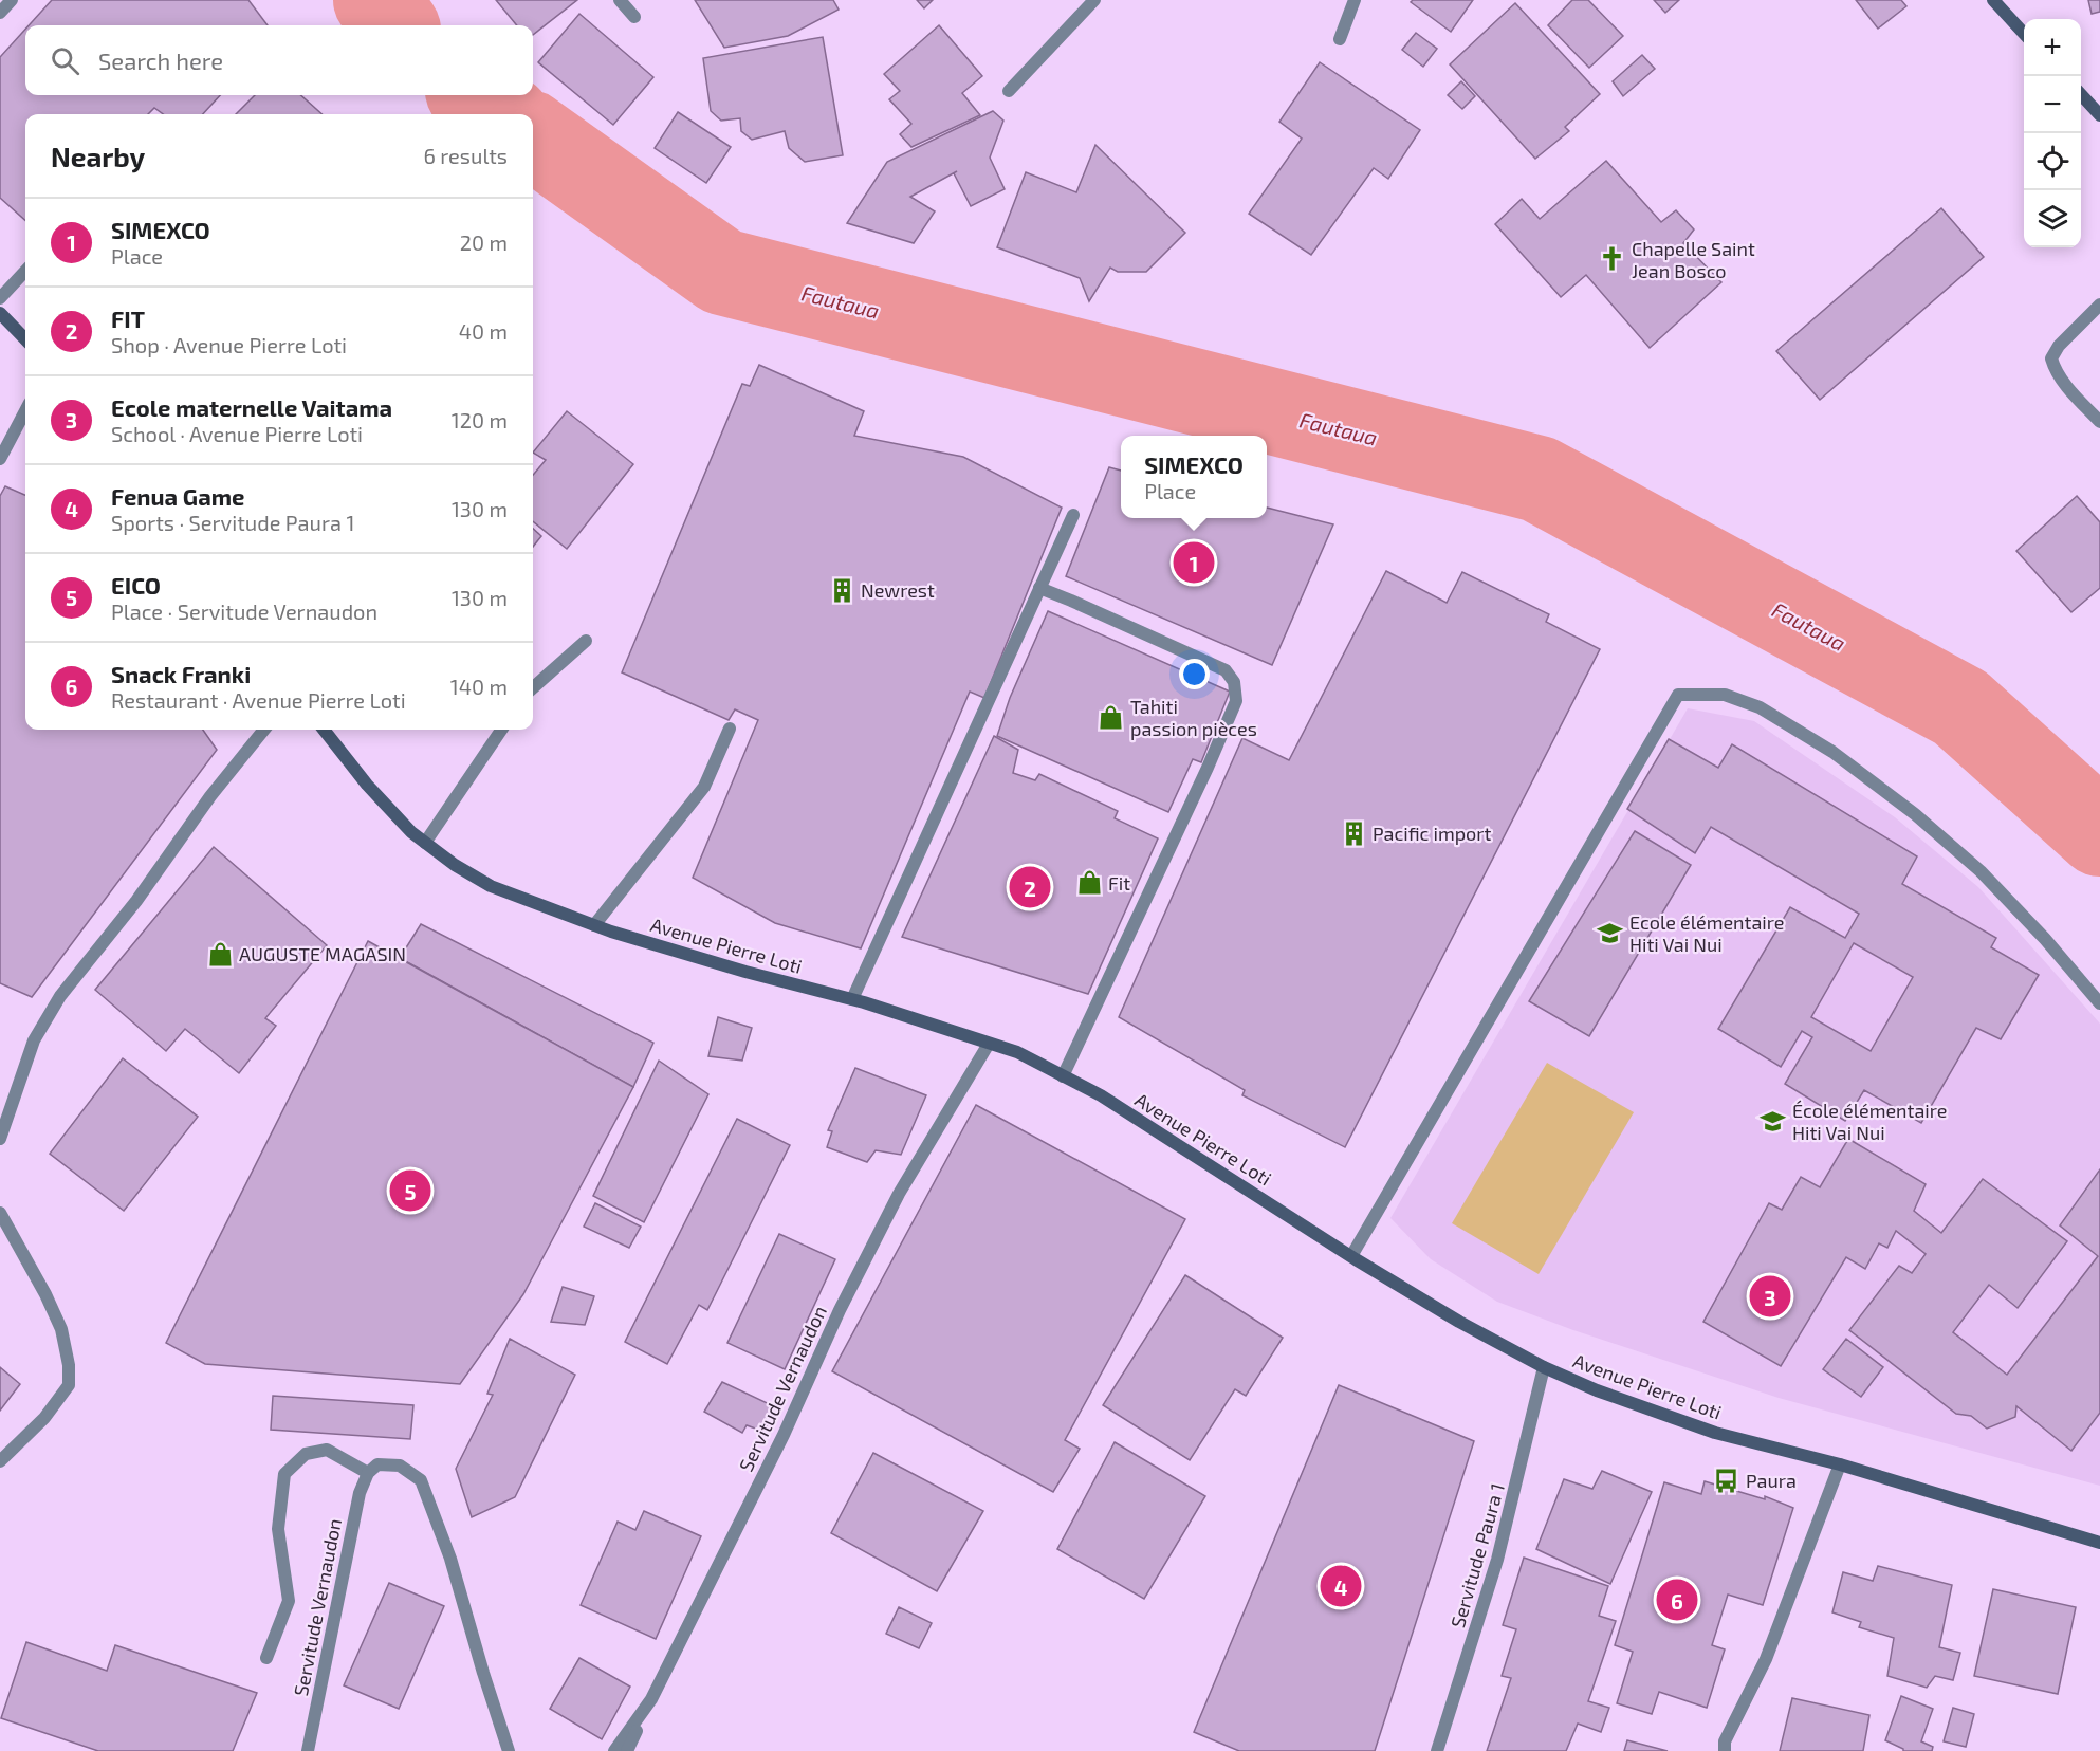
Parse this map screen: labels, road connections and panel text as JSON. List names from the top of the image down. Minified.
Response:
{"streets":{"main road":["Avenue Pierre Loti"],"street":["Servitude Vernaudon","Servitude Paura 1"]},"crossings":[["Avenue Pierre Loti","Servitude Vernaudon"],["Avenue Pierre Loti","Servitude Paura 1"]],"water":["Fautaua"],"places":{"church":["Chapelle Saint Jean Bosco"],"building":["Newrest","Pacific import"],"shop":["Tahiti passion pièces","Fit","AUGUSTE MAGASIN"],"school or university":["Ecole élémentaire Hiti Vai Nui","École élémentaire Hiti Vai Nui"],"bus stop":["Paura"]},"page":{"map_buttons":["+","−"],"search":"Search here","heading":["Nearby","6 results"],"list":[{"mark":"1","name":"SIMEXCO","note":"Place","value":"20 m"},{"mark":"2","name":"FIT","note":"Shop · Avenue Pierre Loti","value":"40 m"},{"mark":"3","name":"Ecole maternelle Vaitama","note":"School · Avenue Pierre Loti","value":"120 m"},{"mark":"4","name":"Fenua Game","note":"Sports · Servitude Paura 1","value":"130 m"},{"mark":"5","name":"EICO","note":"Place · Servitude Vernaudon","value":"130 m"},{"mark":"6","name":"Snack Franki","note":"Restaurant · Avenue Pierre Loti","value":"140 m"}],"popup":["SIMEXCO","Place"],"pins":["1","2","5","3","4","6"]}}
